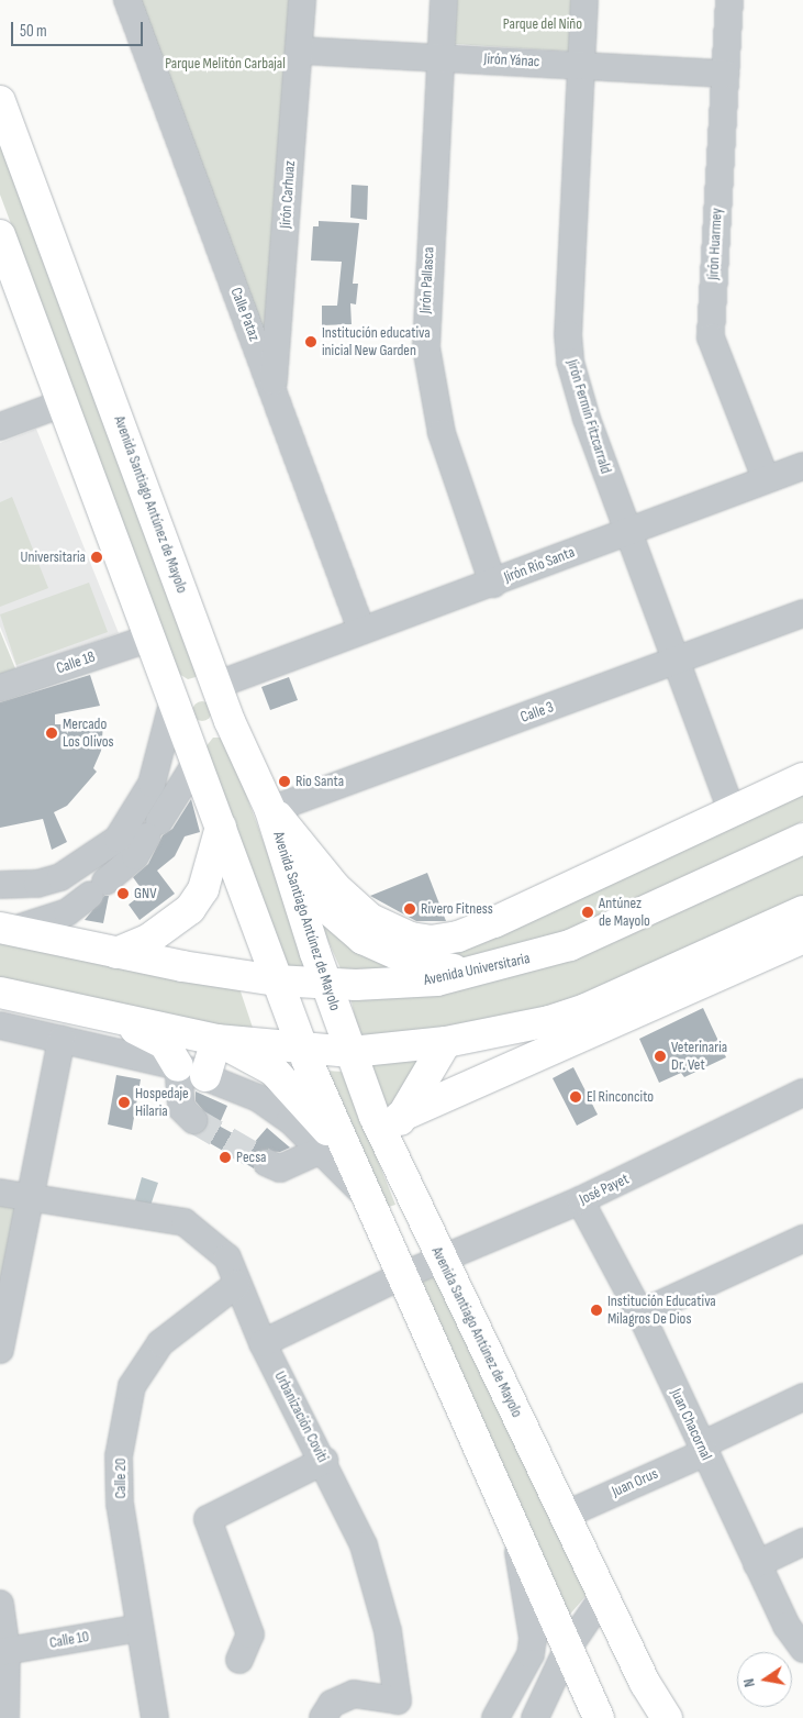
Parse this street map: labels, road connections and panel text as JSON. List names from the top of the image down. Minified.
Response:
{"streets":{"main road":["Avenida Santiago Antúnez de Mayolo","Avenida Universitaria"],"street":["Jirón Yánac","Jirón Carhuaz","Jirón Huarmey","Jirón Pallasca","Calle Pataz","Jirón Fermín Fitzcarrald","Jirón Río Santa","Calle 18","Calle 3","José Payet","Urbanización Coviti","Juan Chacornal","Calle 20","Juan Orus","Calle 10"]},"crossings":[["Jirón Yánac","Jirón Carhuaz"],["Jirón Yánac","Jirón Huarmey"],["Jirón Yánac","Jirón Pallasca"],["Jirón Yánac","Jirón Fermín Fitzcarrald"],["Jirón Carhuaz","Calle Pataz"],["Jirón Huarmey","Jirón Río Santa"],["Jirón Pallasca","Jirón Río Santa"],["Calle Pataz","Jirón Río Santa"],["Jirón Fermín Fitzcarrald","Jirón Río Santa"],["Jirón Fermín Fitzcarrald","Calle 3"],["Avenida Santiago Antúnez de Mayolo","Jirón Río Santa"],["Avenida Santiago Antúnez de Mayolo","Calle 3"],["Avenida Santiago Antúnez de Mayolo","Avenida Universitaria"],["Avenida Santiago Antúnez de Mayolo","José Payet"],["Avenida Santiago Antúnez de Mayolo","Juan Orus"],["José Payet","Urbanización Coviti"],["José Payet","Juan Chacornal"],["Urbanización Coviti","Calle 20"],["Juan Chacornal","Juan Orus"],["Calle 20","Calle 10"]],"parks":["Parque del Niño","Parque Melitón Carbajal"],"places":["Institución educativa inicial New Garden","Universitaria","Mercado Los Olivos","Rio Santa","GNV","Rivero Fitness","Antúnez de Mayolo","Veterinaria Dr. Vet","El Rinconcito","Hospedaje Hilaria","Pecsa","Institución Educativa Milagros De Dios"],"scale_bar":"50 m","north":"left"}
